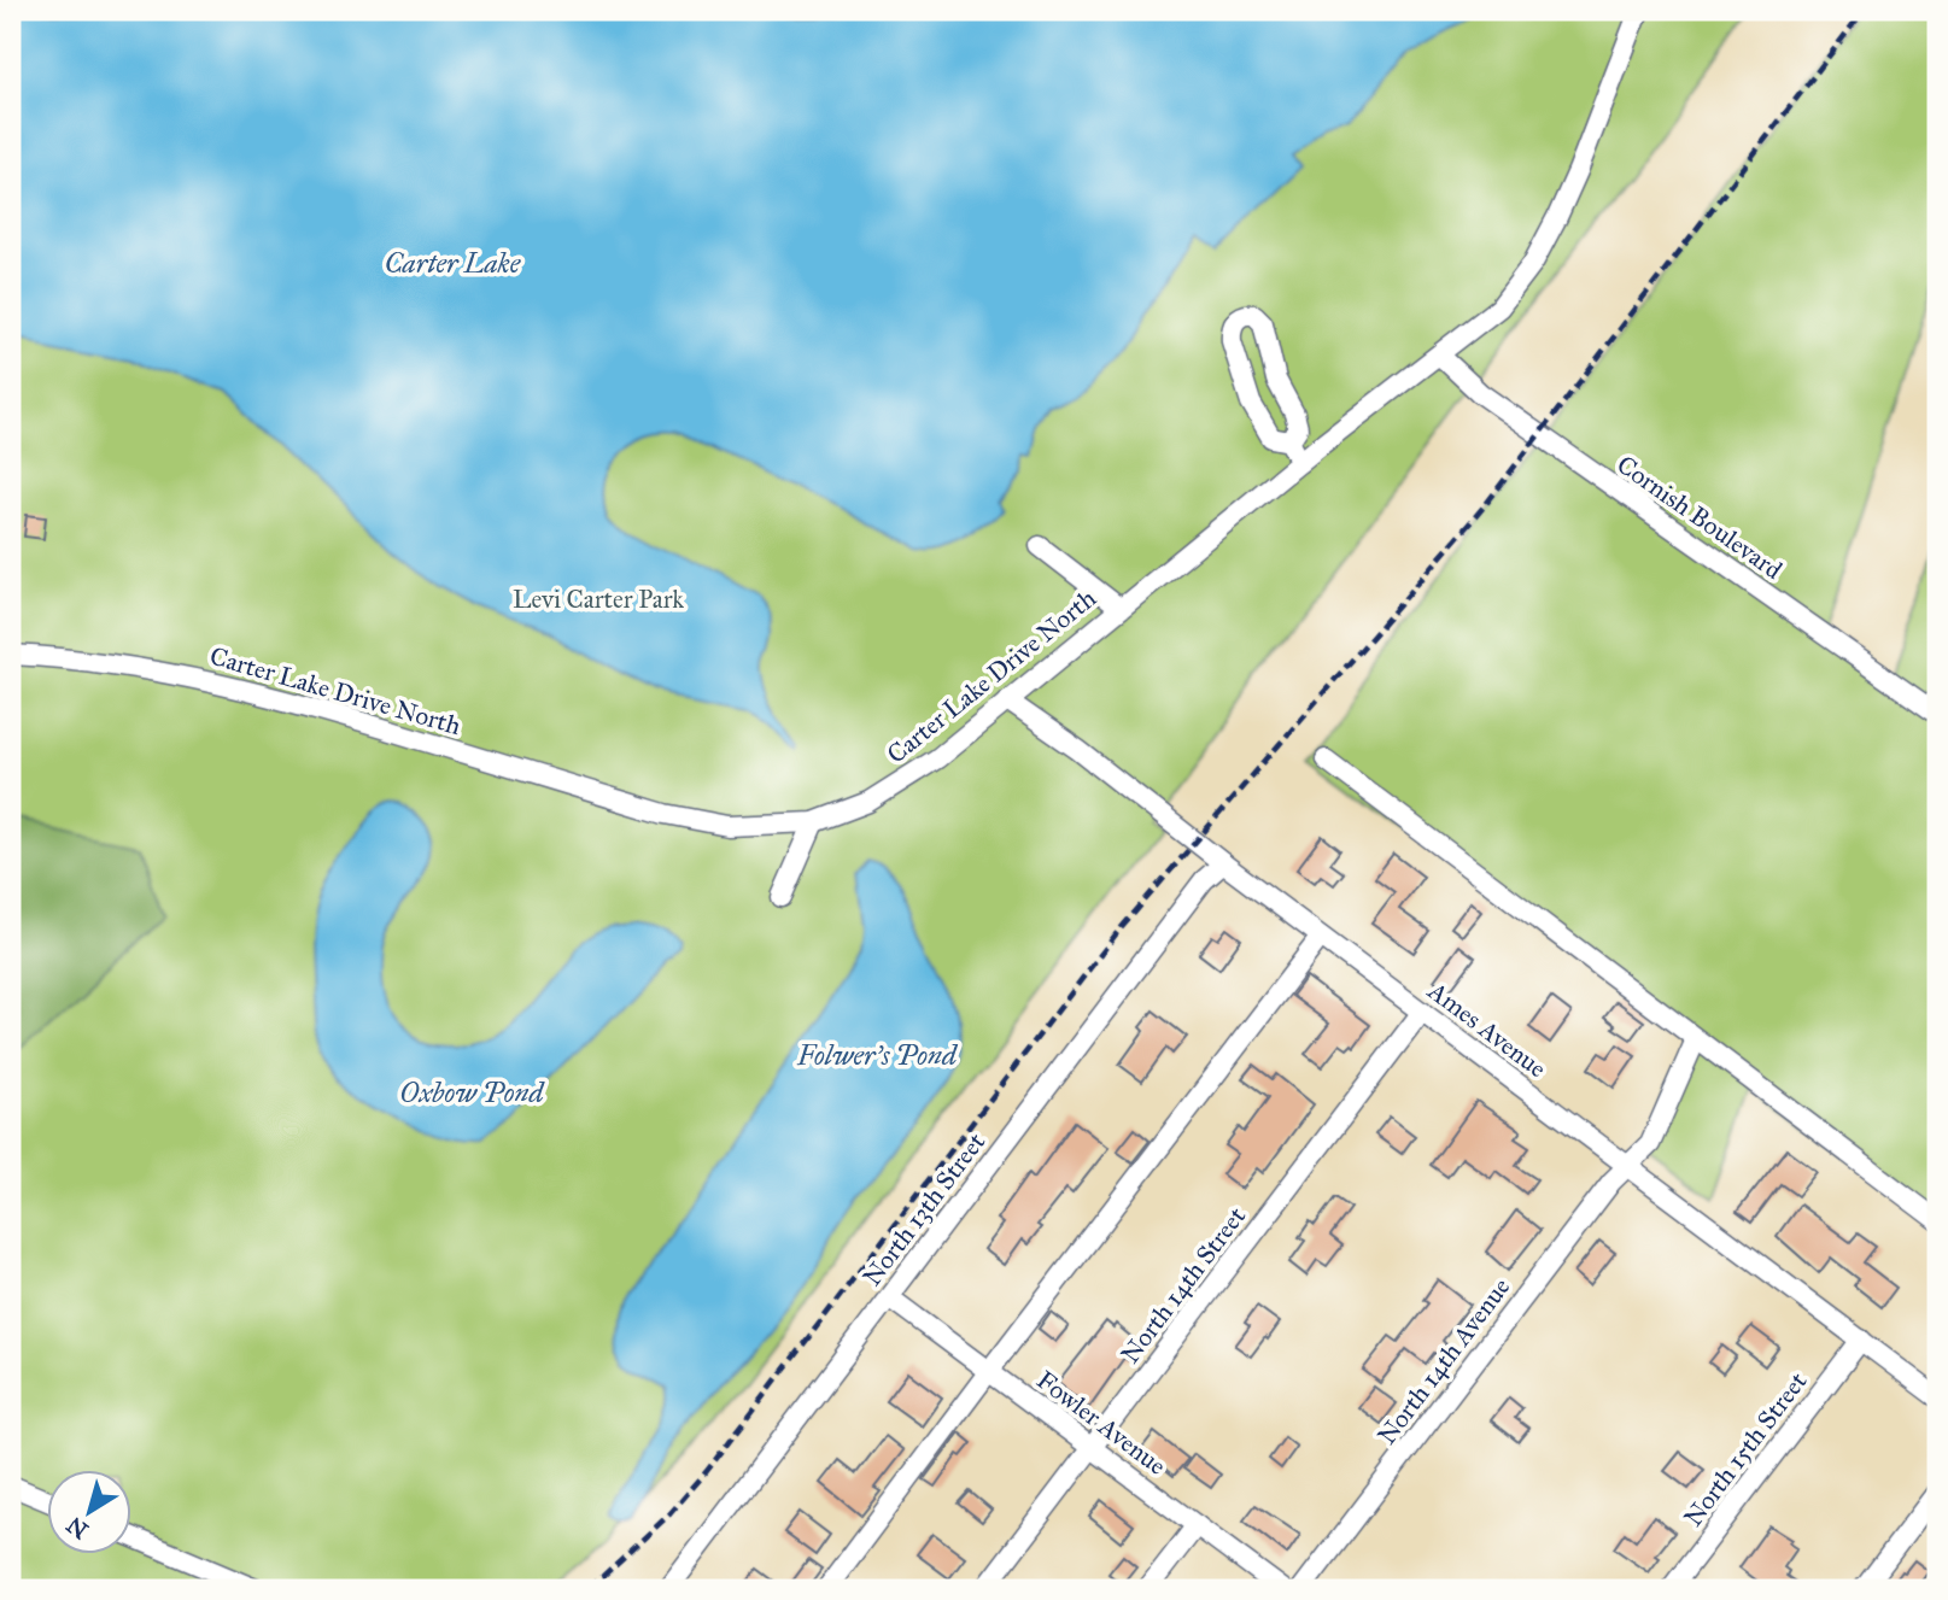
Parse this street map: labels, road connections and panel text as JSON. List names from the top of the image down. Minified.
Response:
{"streets":{"street":["Cornish Boulevard","Carter Lake Drive North","Ames Avenue","North 13th Street","North 14th Street","North 14th Avenue","Fowler Avenue","North 15th Street"]},"crossings":[["Cornish Boulevard","Carter Lake Drive North"],["Carter Lake Drive North","Ames Avenue"],["Ames Avenue","North 13th Street"],["Ames Avenue","North 14th Street"],["Ames Avenue","North 14th Avenue"],["Ames Avenue","North 15th Street"],["North 13th Street","Fowler Avenue"],["North 14th Street","Fowler Avenue"]],"water":["Carter Lake","Folwer's Pond","Oxbow Pond"],"parks":["Levi Carter Park"],"north":"bottom left"}
